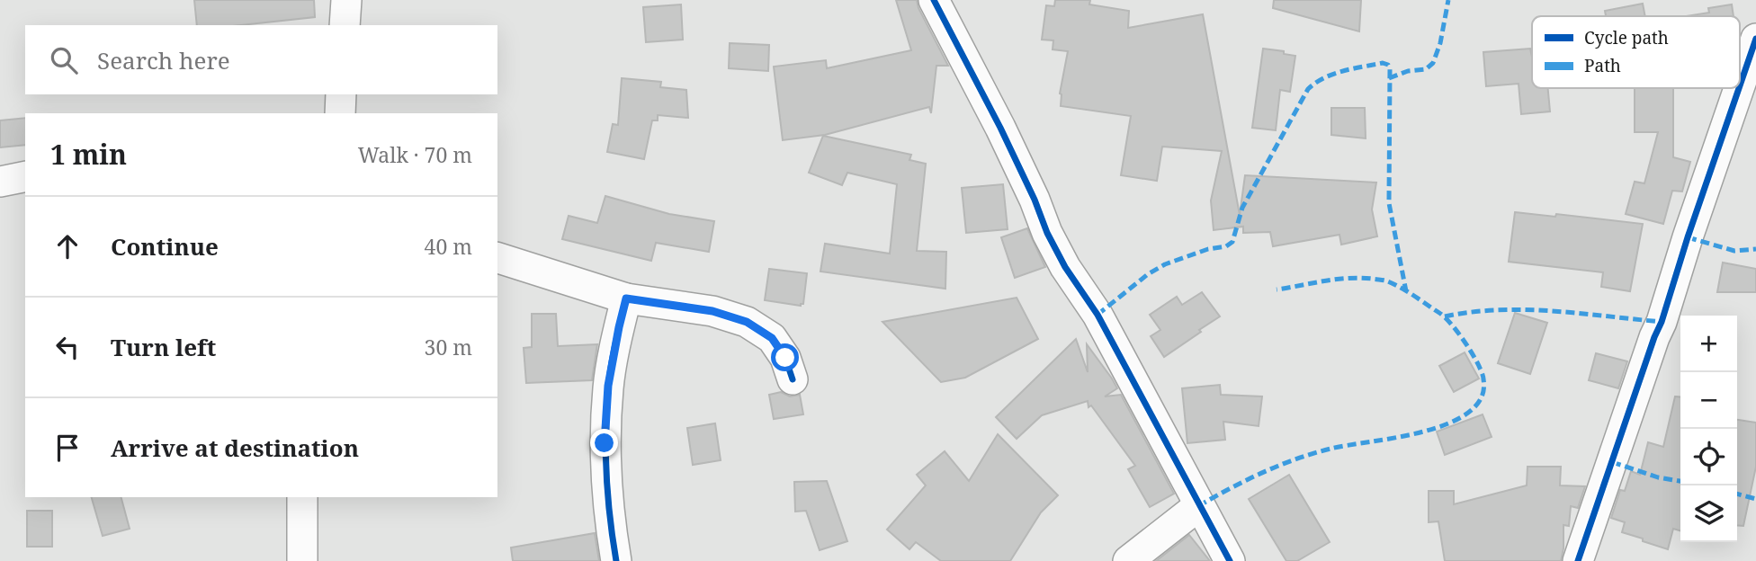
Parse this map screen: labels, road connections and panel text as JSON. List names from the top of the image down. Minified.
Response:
{"legend":["Cycle path","Path"],"page":{"search":"Search here","heading":["1 min","Walk · 70 m"],"list":[["Continue","40 m"],["Turn left","30 m"],"Arrive at destination"],"map_buttons":["+","−"]}}
